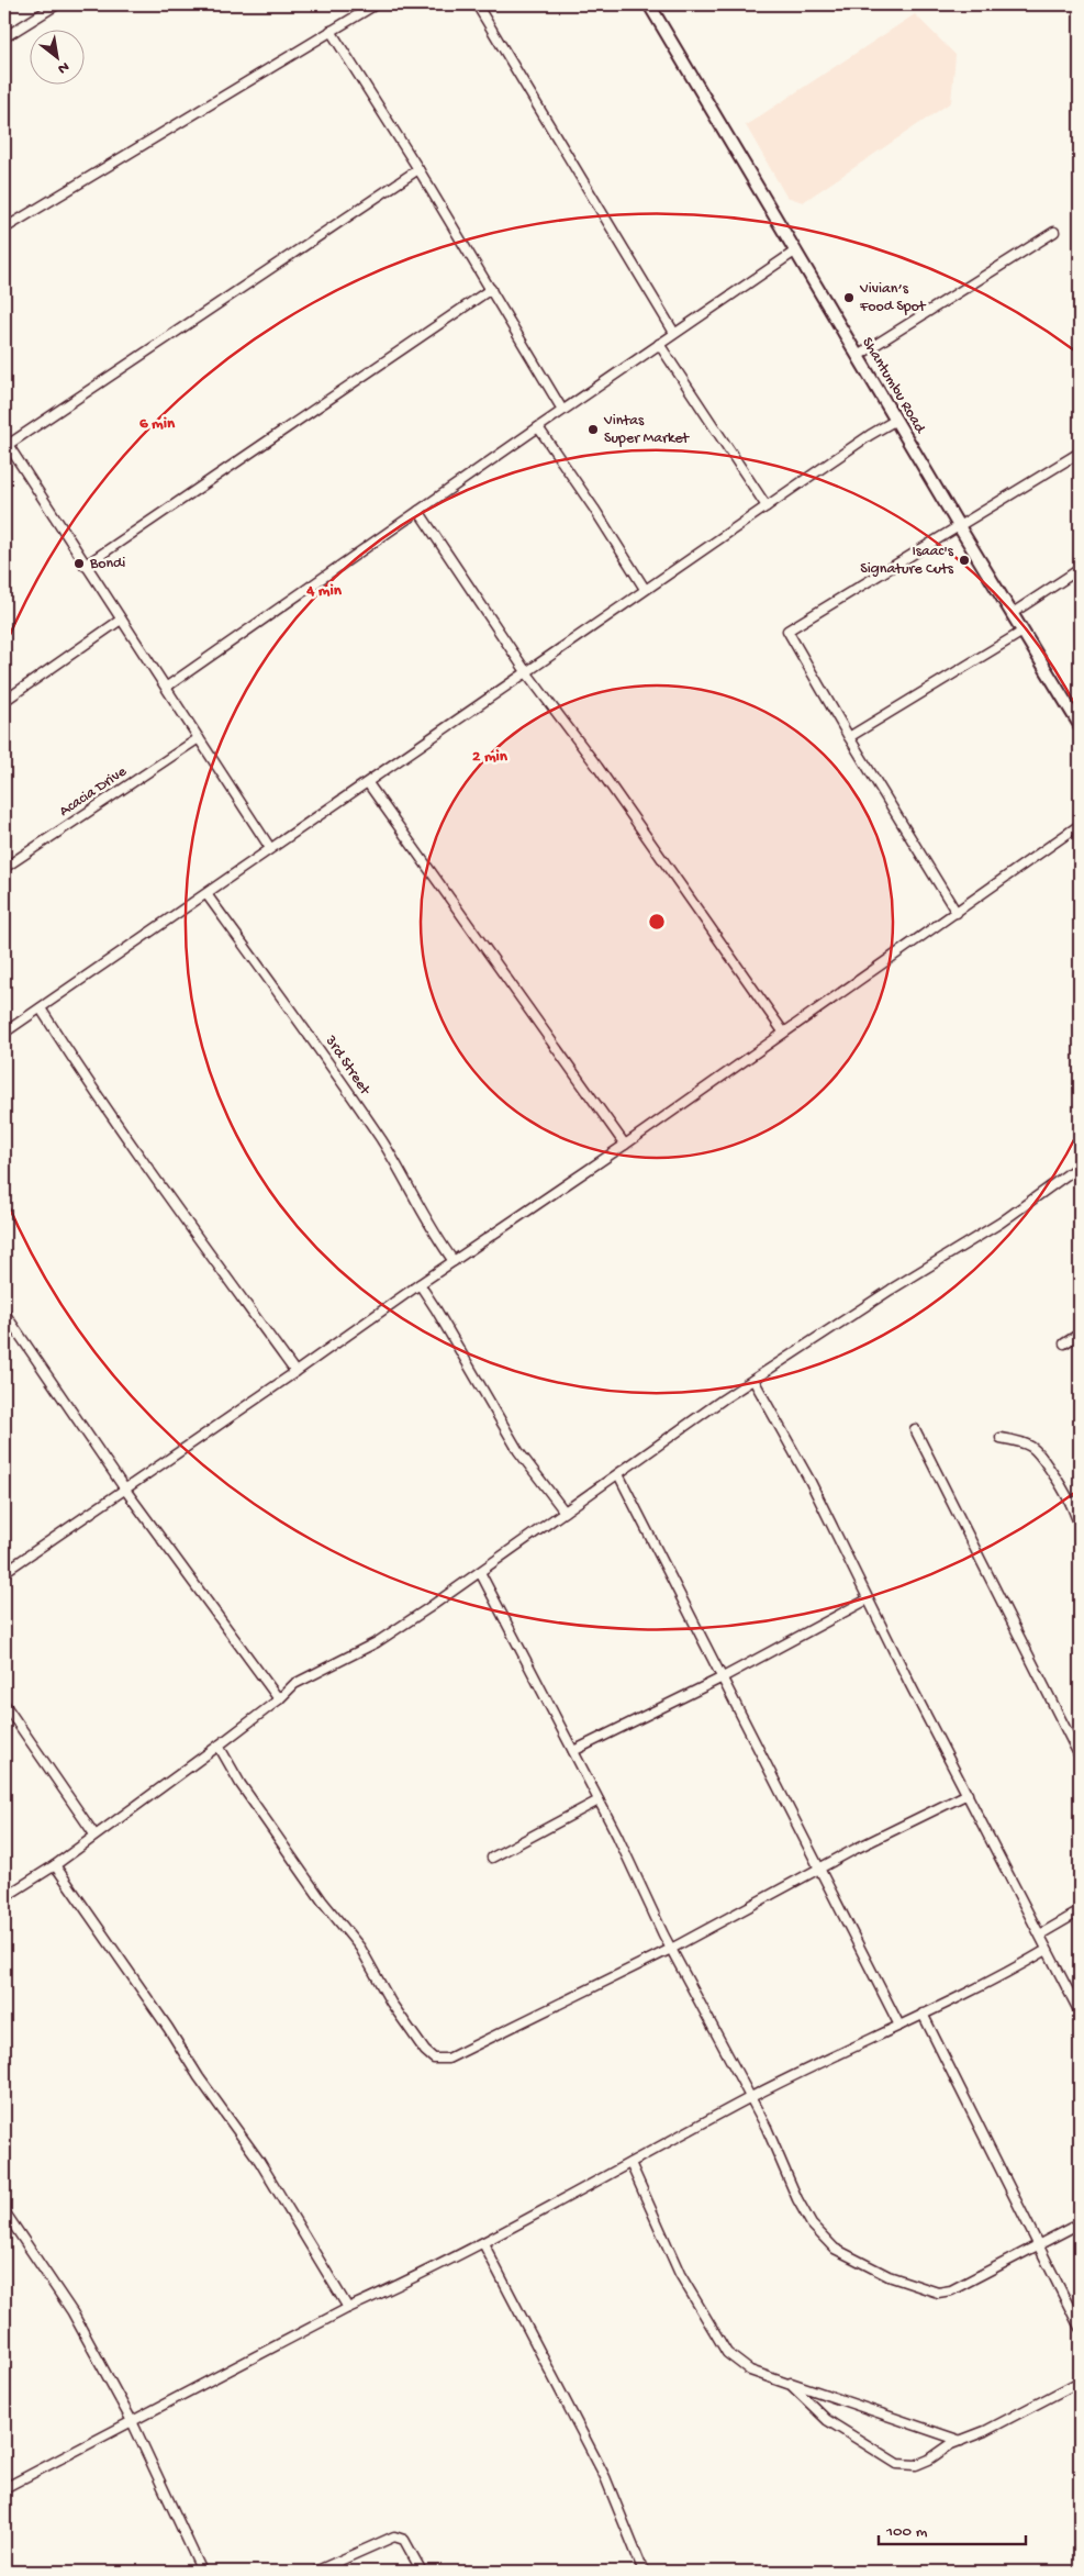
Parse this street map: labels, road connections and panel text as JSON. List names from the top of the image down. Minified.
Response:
{"streets":{"street":["Shantumbu Road","Acacia Drive","3rd Street"]},"places":["Vivian’s Food Spot","Vintas Super Market","Isaac's Signature Cuts","Bondi"],"scale_bar":"100 m","north":"bottom right","rings":["6 min","4 min","2 min"]}
